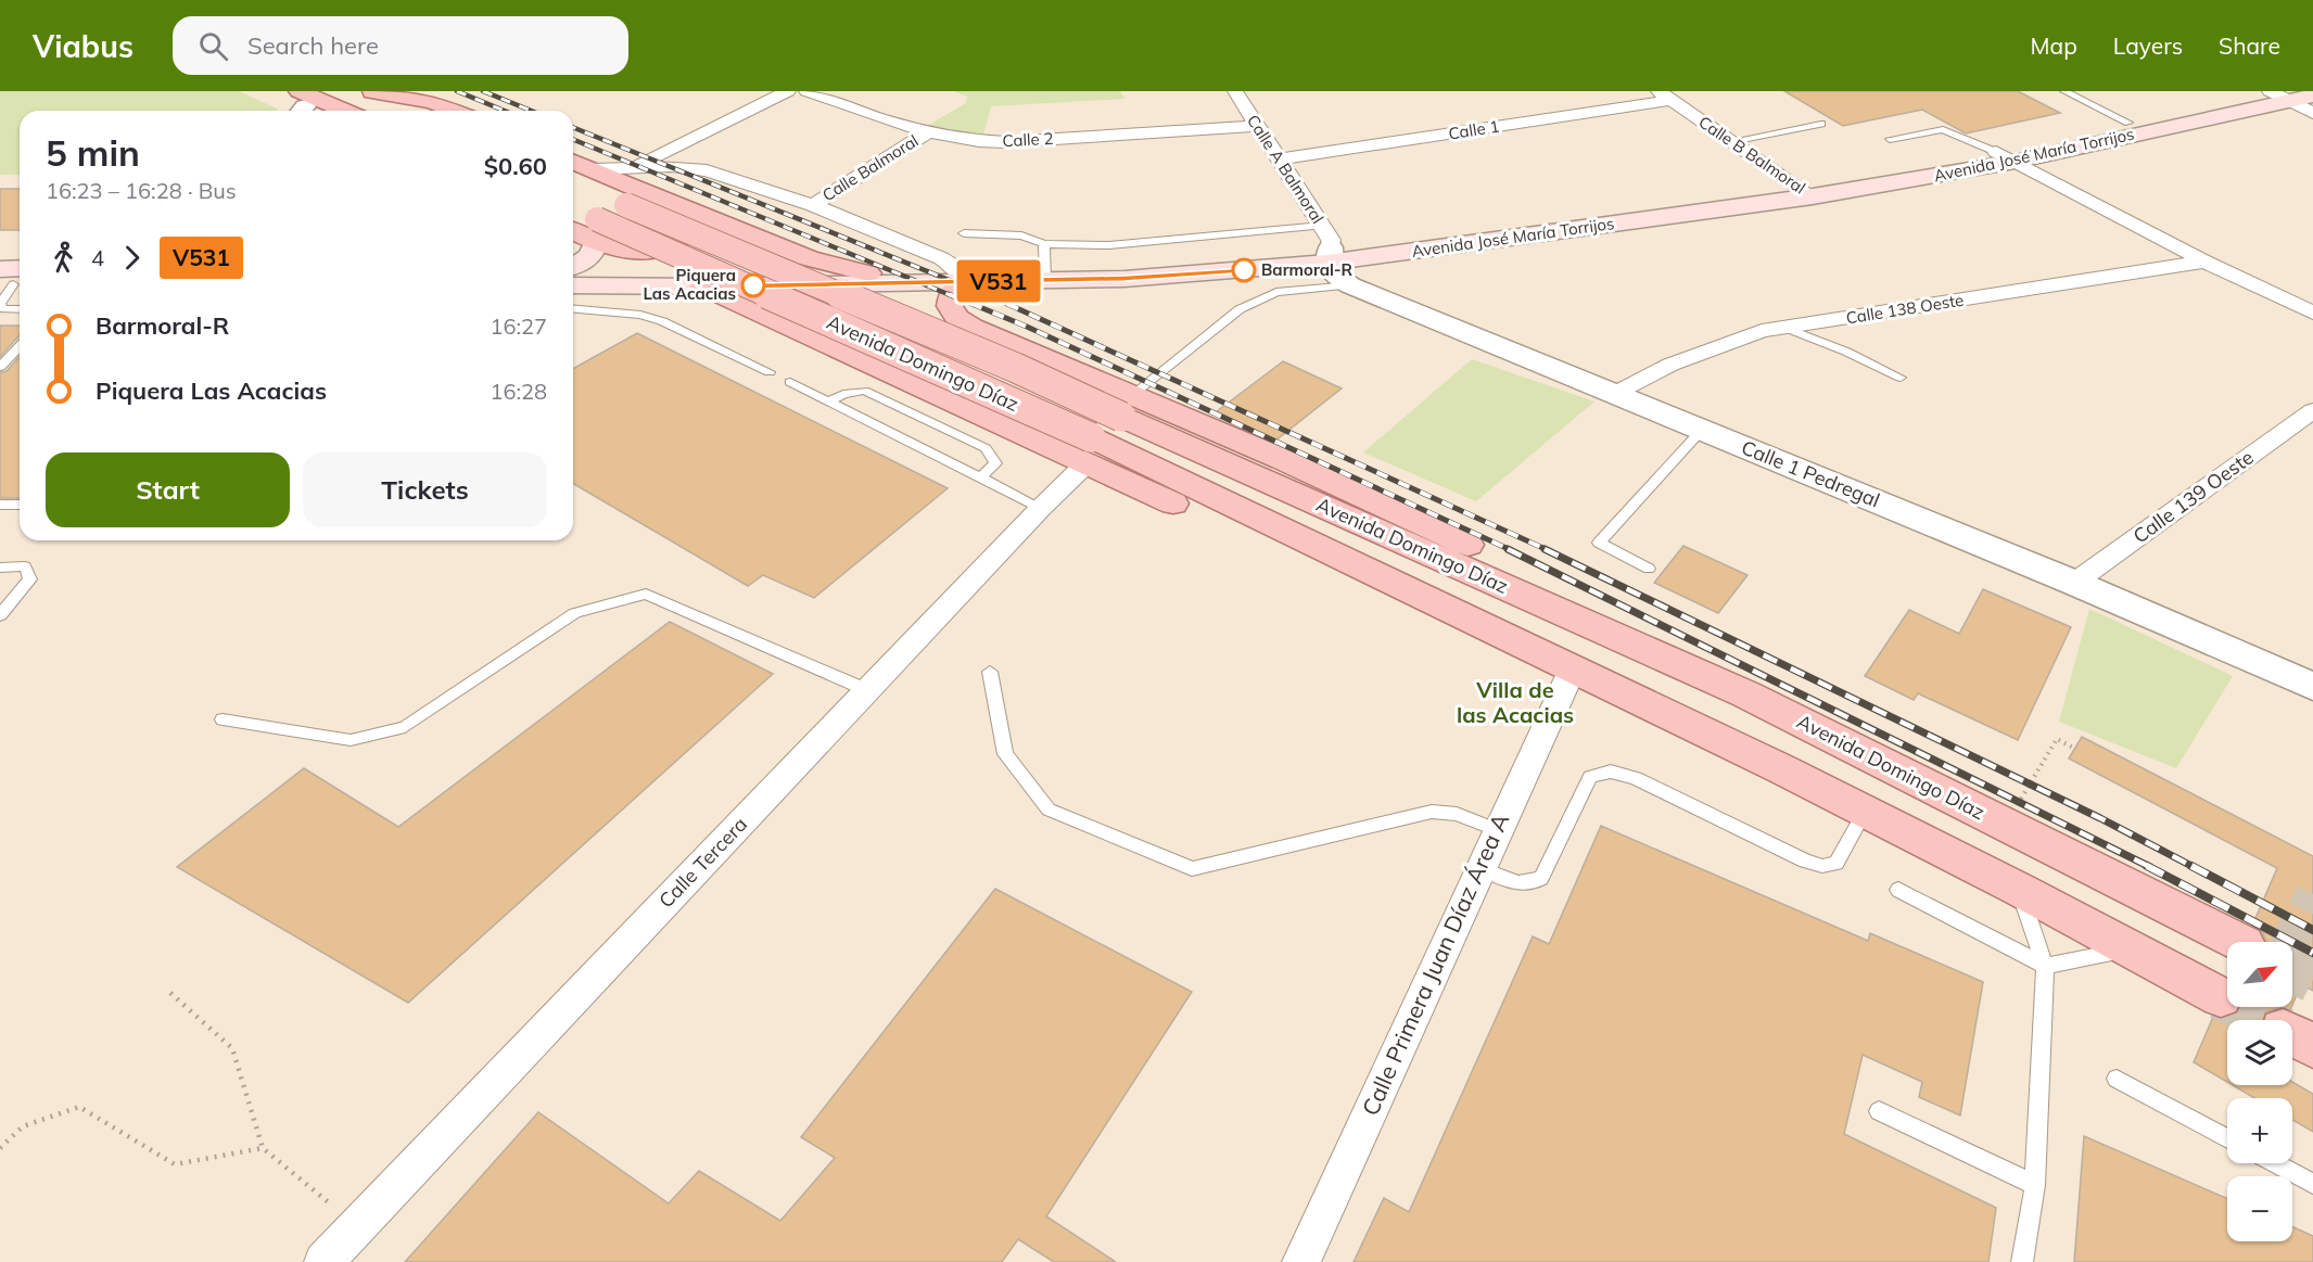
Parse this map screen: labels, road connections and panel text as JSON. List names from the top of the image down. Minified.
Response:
{"streets":{"main road":["Avenida José María Torrijos","Avenida Domingo Díaz"],"street":["Calle 1","Calle 2","Calle B Balmoral","Calle Balmoral","Calle A Balmoral","Calle 138 Oeste","Calle 1 Pedregal","Calle 139 Oeste","Calle Tercera","Calle Primera Juan Díaz Área A"]},"crossings":[["Calle 1","Calle B Balmoral"],["Calle 1","Calle A Balmoral"],["Calle 2","Calle Balmoral"],["Calle 2","Calle A Balmoral"],["Calle B Balmoral","Avenida José María Torrijos"],["Avenida José María Torrijos","Calle A Balmoral"],["Avenida José María Torrijos","Calle 1 Pedregal"],["Calle A Balmoral","Calle 1 Pedregal"],["Calle 138 Oeste","Calle 1 Pedregal"],["Avenida Domingo Díaz","Calle Tercera"],["Avenida Domingo Díaz","Calle Primera Juan Díaz Área A"],["Calle 1 Pedregal","Calle 139 Oeste"]],"districts":["Villa de las Acacias"],"places":["Barmoral-R","Piquera Las Acacias"],"lines":["bus line V531"],"north":"top right","page":{"header":"Viabus","search":"Search here","nav":["Map","Layers","Share"],"on_map":"V531","heading":["5 min","16:23 – 16:28 · Bus","$0.60"],"legs":["4","V531"],"list":[{"name":"Barmoral-R","value":"16:27"},{"name":"Piquera Las Acacias","value":"16:28"}],"buttons":["Start","Tickets"],"map_buttons":["+","−"]}}
